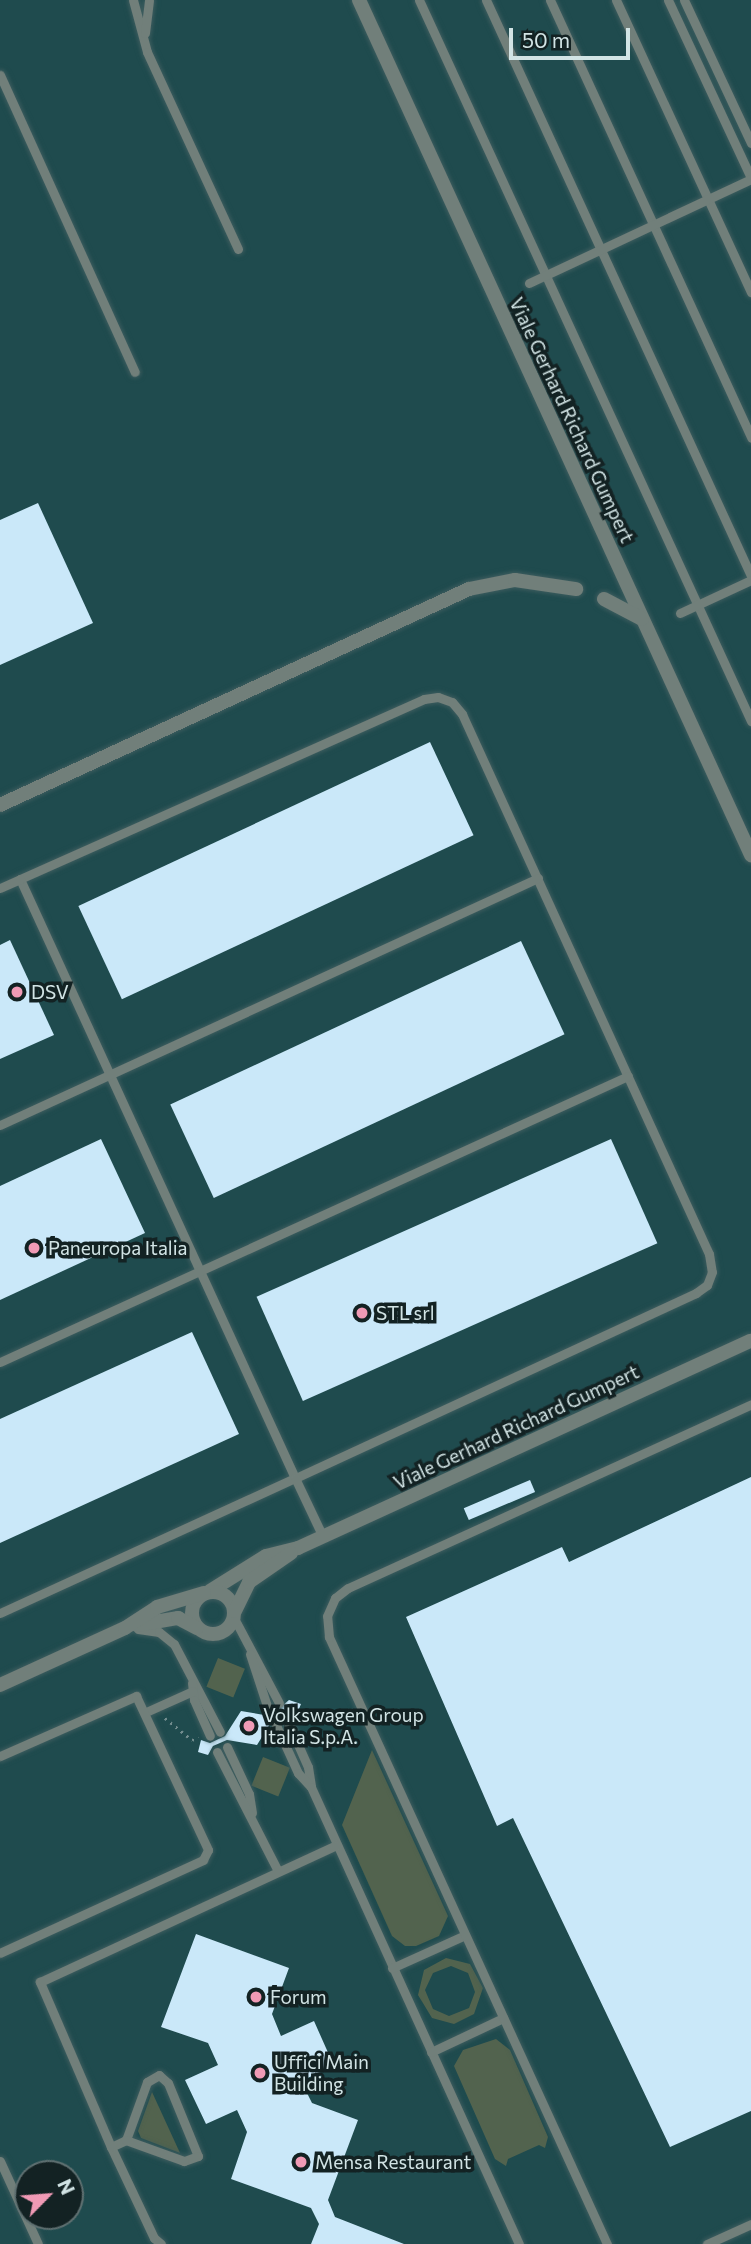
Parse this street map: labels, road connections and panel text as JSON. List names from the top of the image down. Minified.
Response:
{"streets":{"street":["Viale Gerhard Richard Gumpert"]},"places":["DSV","Paneuropa Italia","STL srl","Volkswagen Group Italia S.p.A.","Forum","Uffici Main Building","Mensa Restaurant"],"scale_bar":"50 m","north":"top right"}
